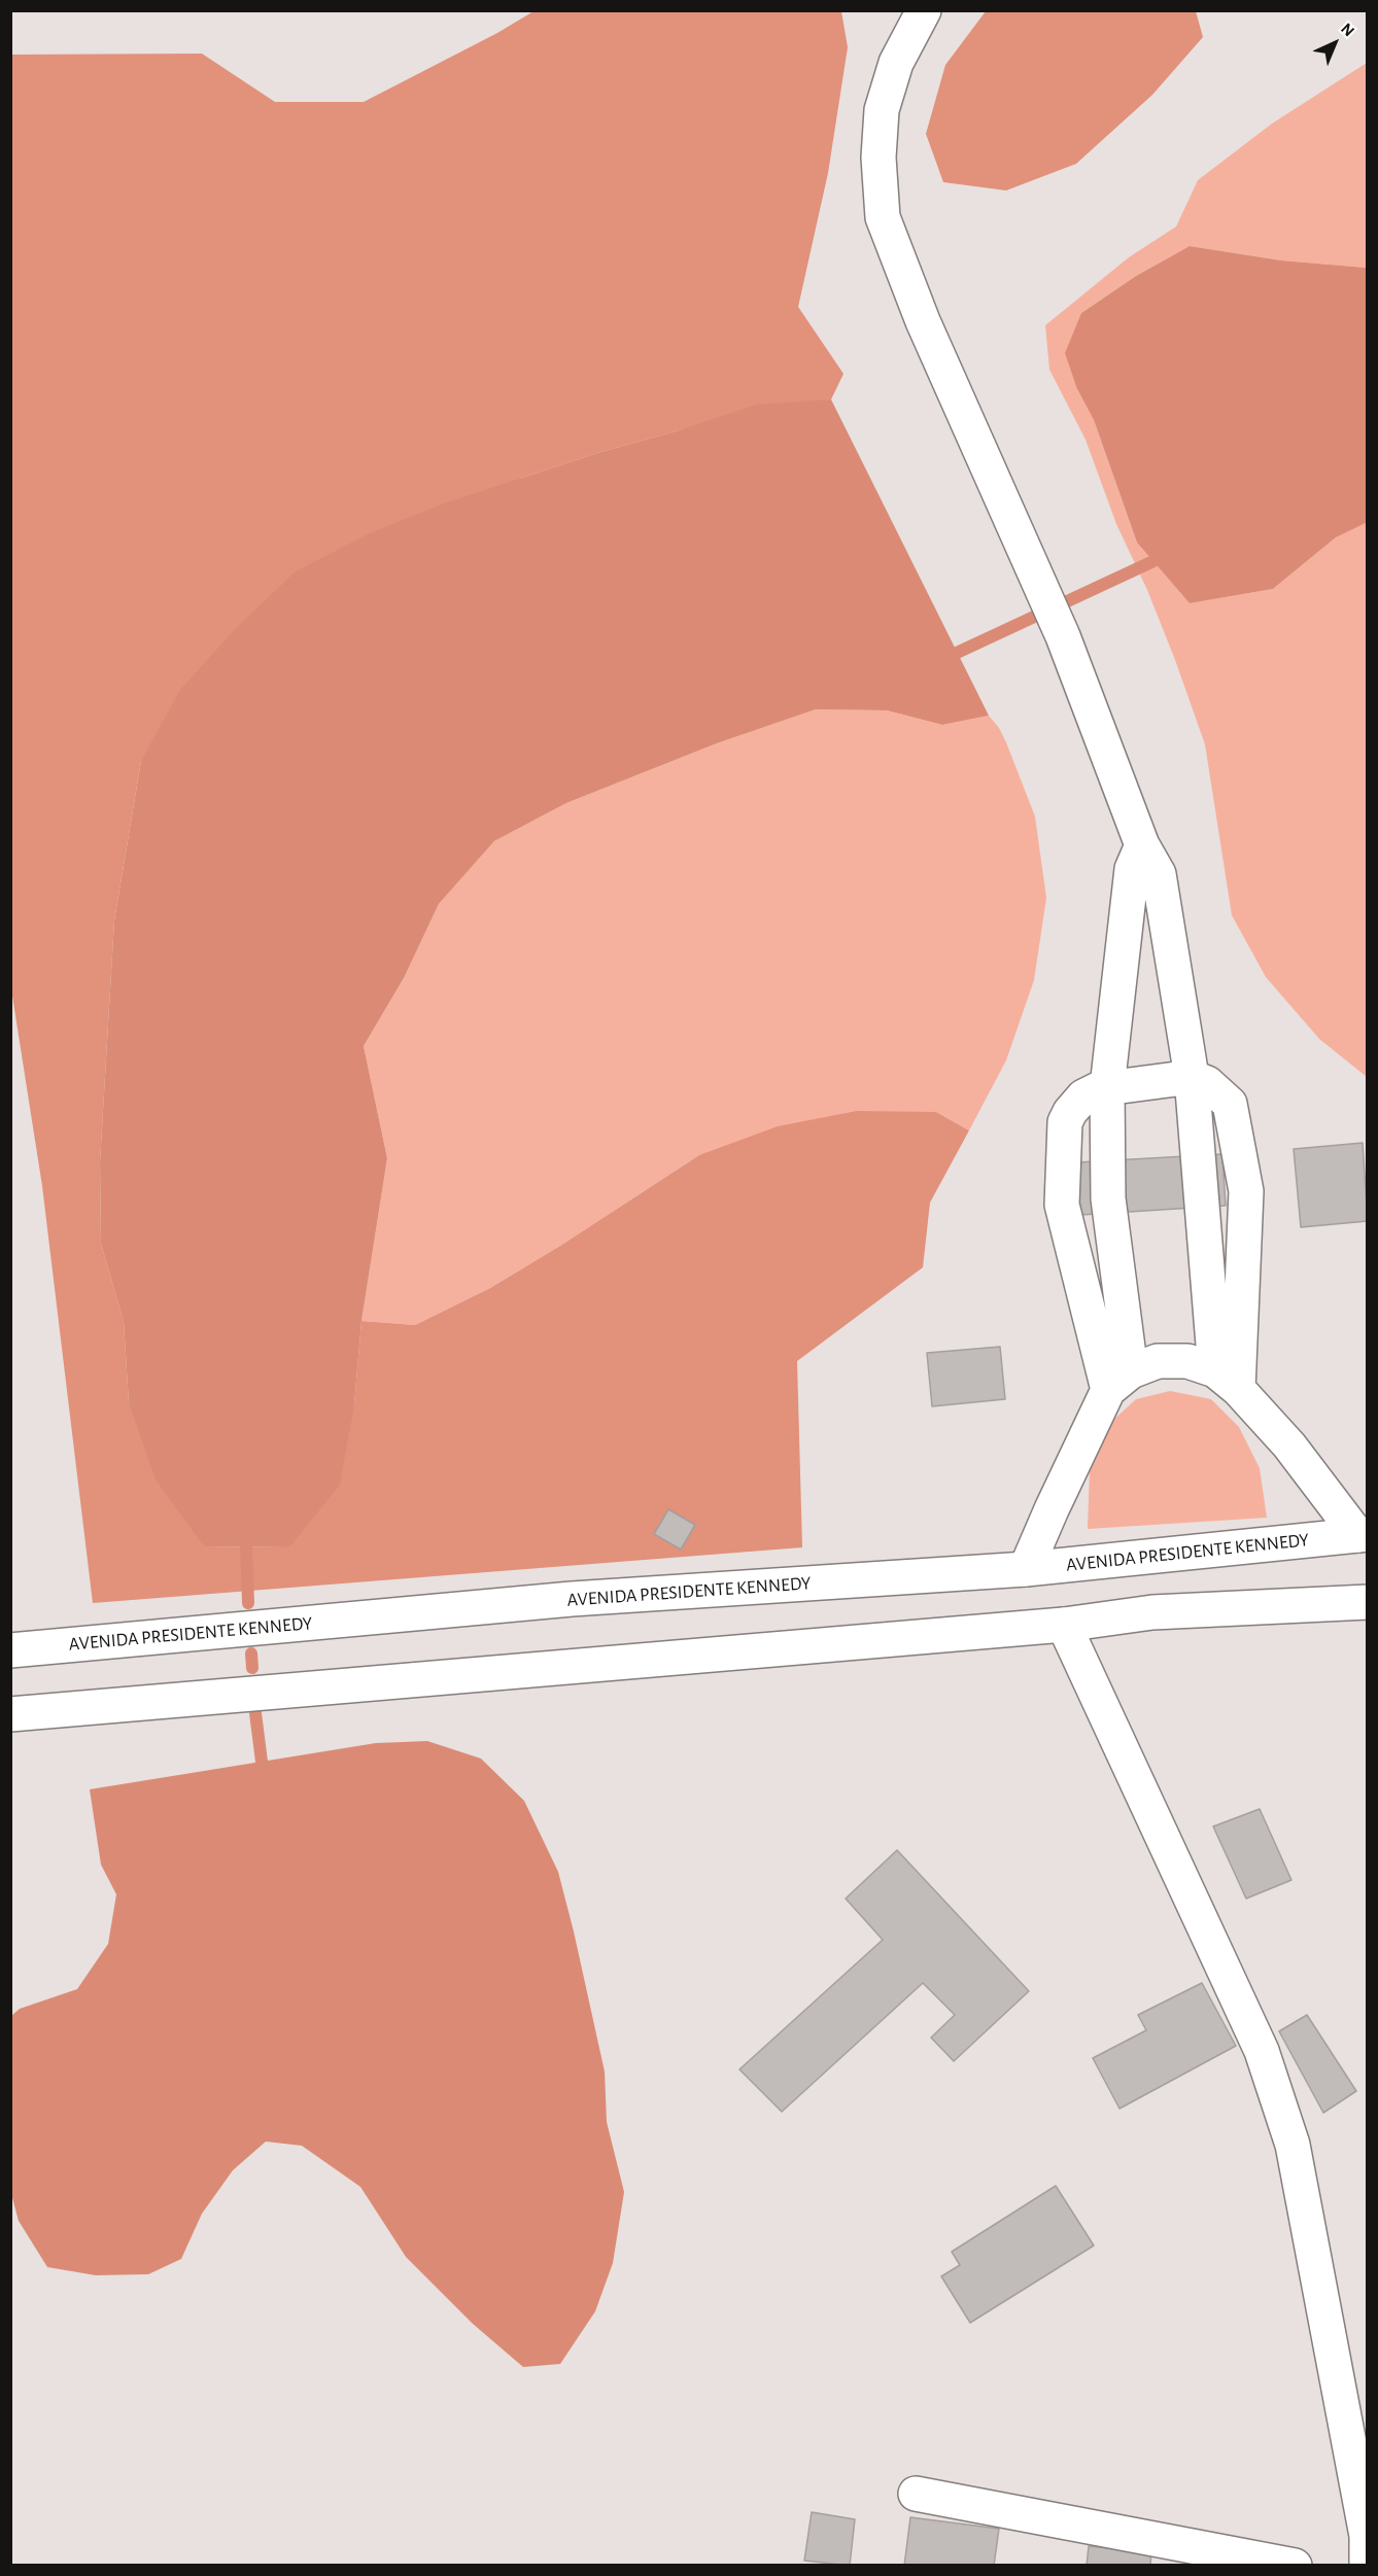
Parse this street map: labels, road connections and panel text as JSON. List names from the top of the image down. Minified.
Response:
{"streets":{"street":["AVENIDA PRESIDENTE KENNEDY"]},"north":"top right"}
